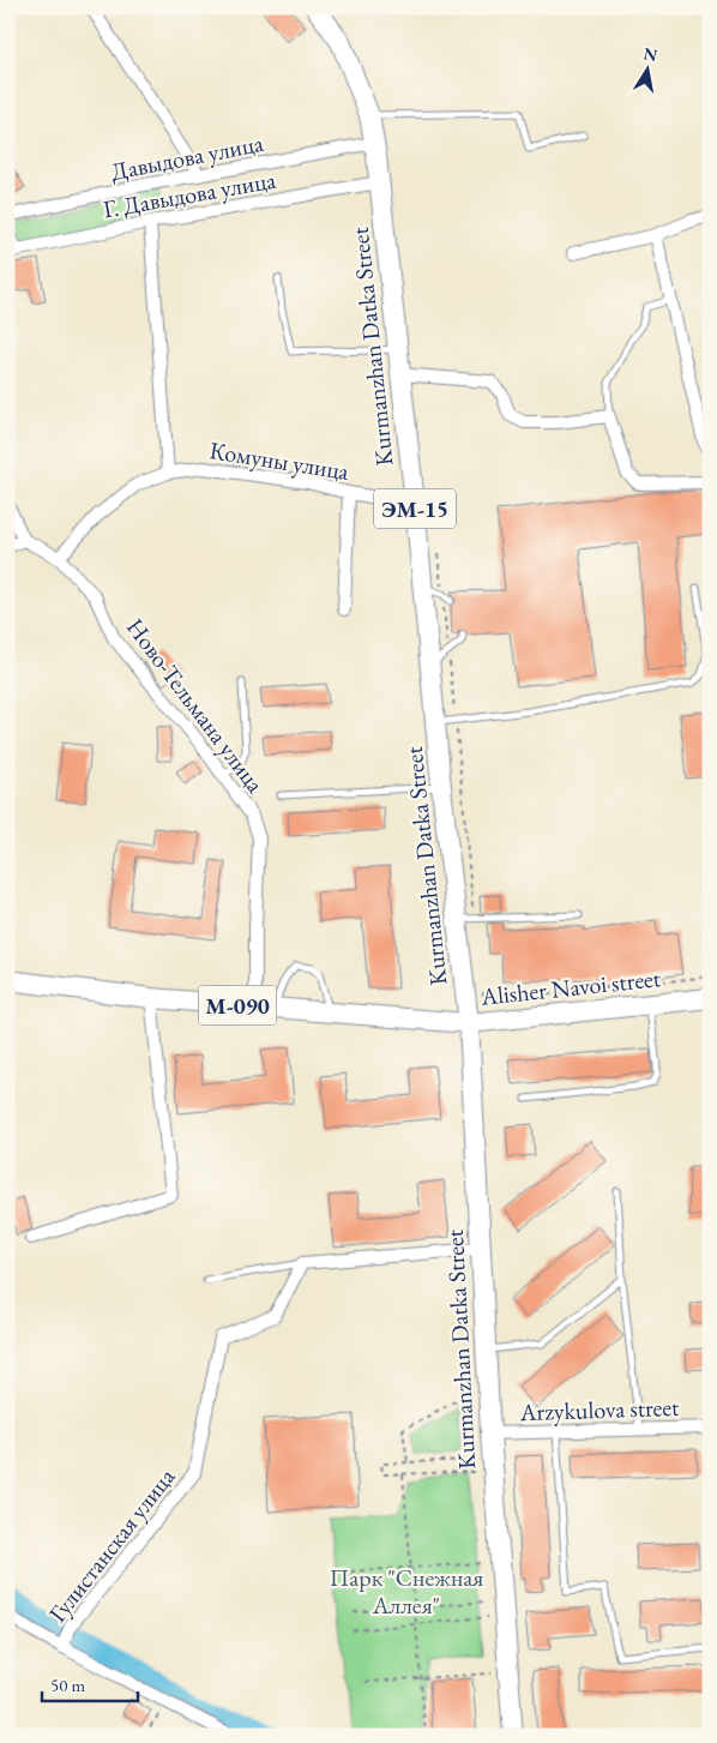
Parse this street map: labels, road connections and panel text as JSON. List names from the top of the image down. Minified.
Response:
{"streets":{"main road":["Kurmanzhan Datka Street","ЭМ-15","Alisher Navoi street","М-090"],"street":["Давыдова улица","Г. Давыдова улица","Комуны улица","Ново-Тельмана улица","Arzykulova street","Гулистанская улица"]},"crossings":[["Давыдова улица","Kurmanzhan Datka Street"],["Г. Давыдова улица","Kurmanzhan Datka Street"],["Kurmanzhan Datka Street","Комуны улица"],["Kurmanzhan Datka Street","Alisher Navoi street"],["Kurmanzhan Datka Street","Arzykulova street"],["Комуны улица","Ново-Тельмана улица"],["Ново-Тельмана улица","Alisher Navoi street"]],"parks":["Парк \"Снежная Аллея\""],"scale_bar":"50 m","north":"top"}
